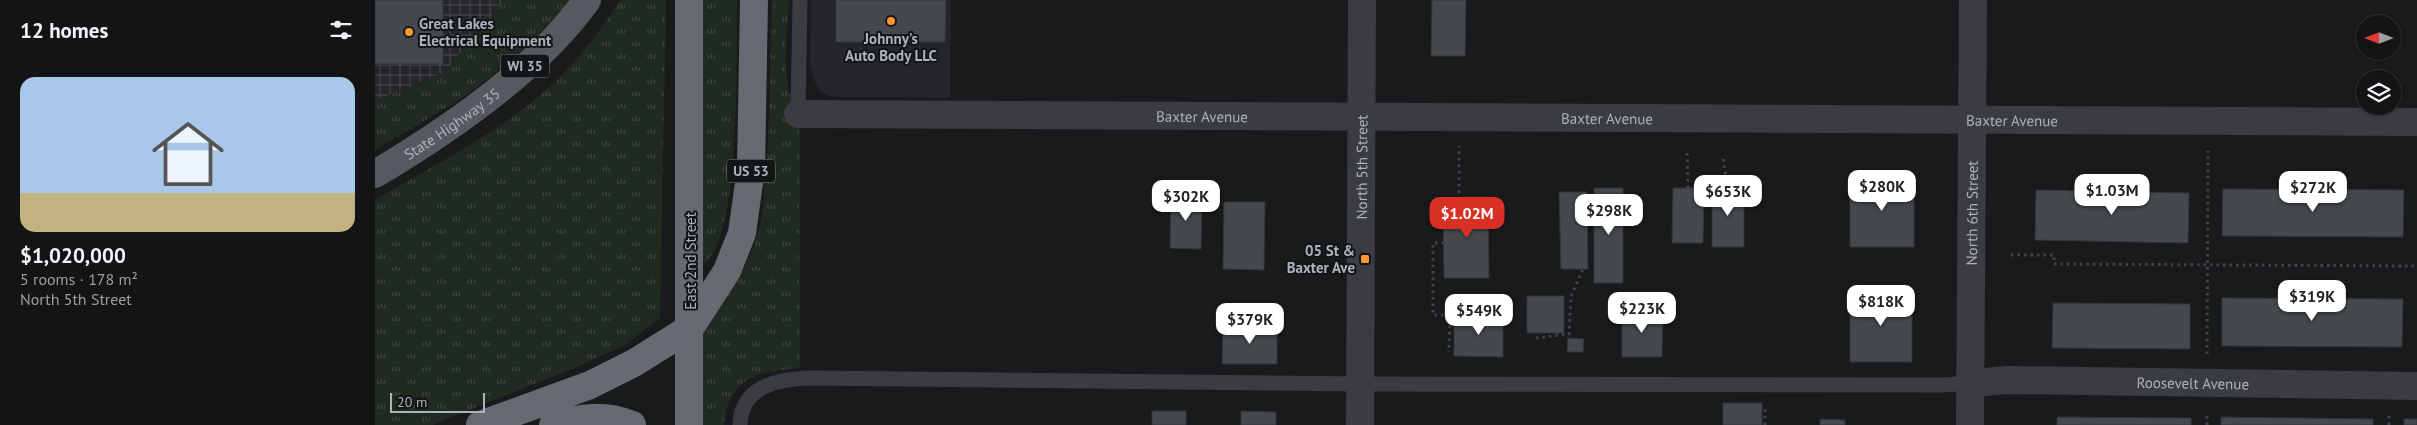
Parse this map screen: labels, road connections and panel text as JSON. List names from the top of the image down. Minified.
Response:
{"streets":{"highway":["US 53","East 2nd Street"],"main road":["WI 35","State Highway 35"],"street":["Baxter Avenue","North 5th Street","North 6th Street","Roosevelt Avenue"]},"crossings":[["Baxter Avenue","North 5th Street"],["Baxter Avenue","North 6th Street"],["US 53","East 2nd Street"],["North 6th Street","Roosevelt Avenue"]],"places":{"other":["Johnny's Auto Body LLC","Great Lakes Electrical Equipment"],"transit":["05 St & Baxter Ave"]},"scale_bar":"20 m","north":"left","page":{"heading":"12 homes","list":[{"name":"$1,020,000","note":"5 rooms · 178 m² · North 5th Street"}],"price":["$280K","$272K","$1.03M","$653K","$302K","$298K","$1.02M","$319K","$818K","$223K","$549K","$379K"],"scale":"20 m"}}
